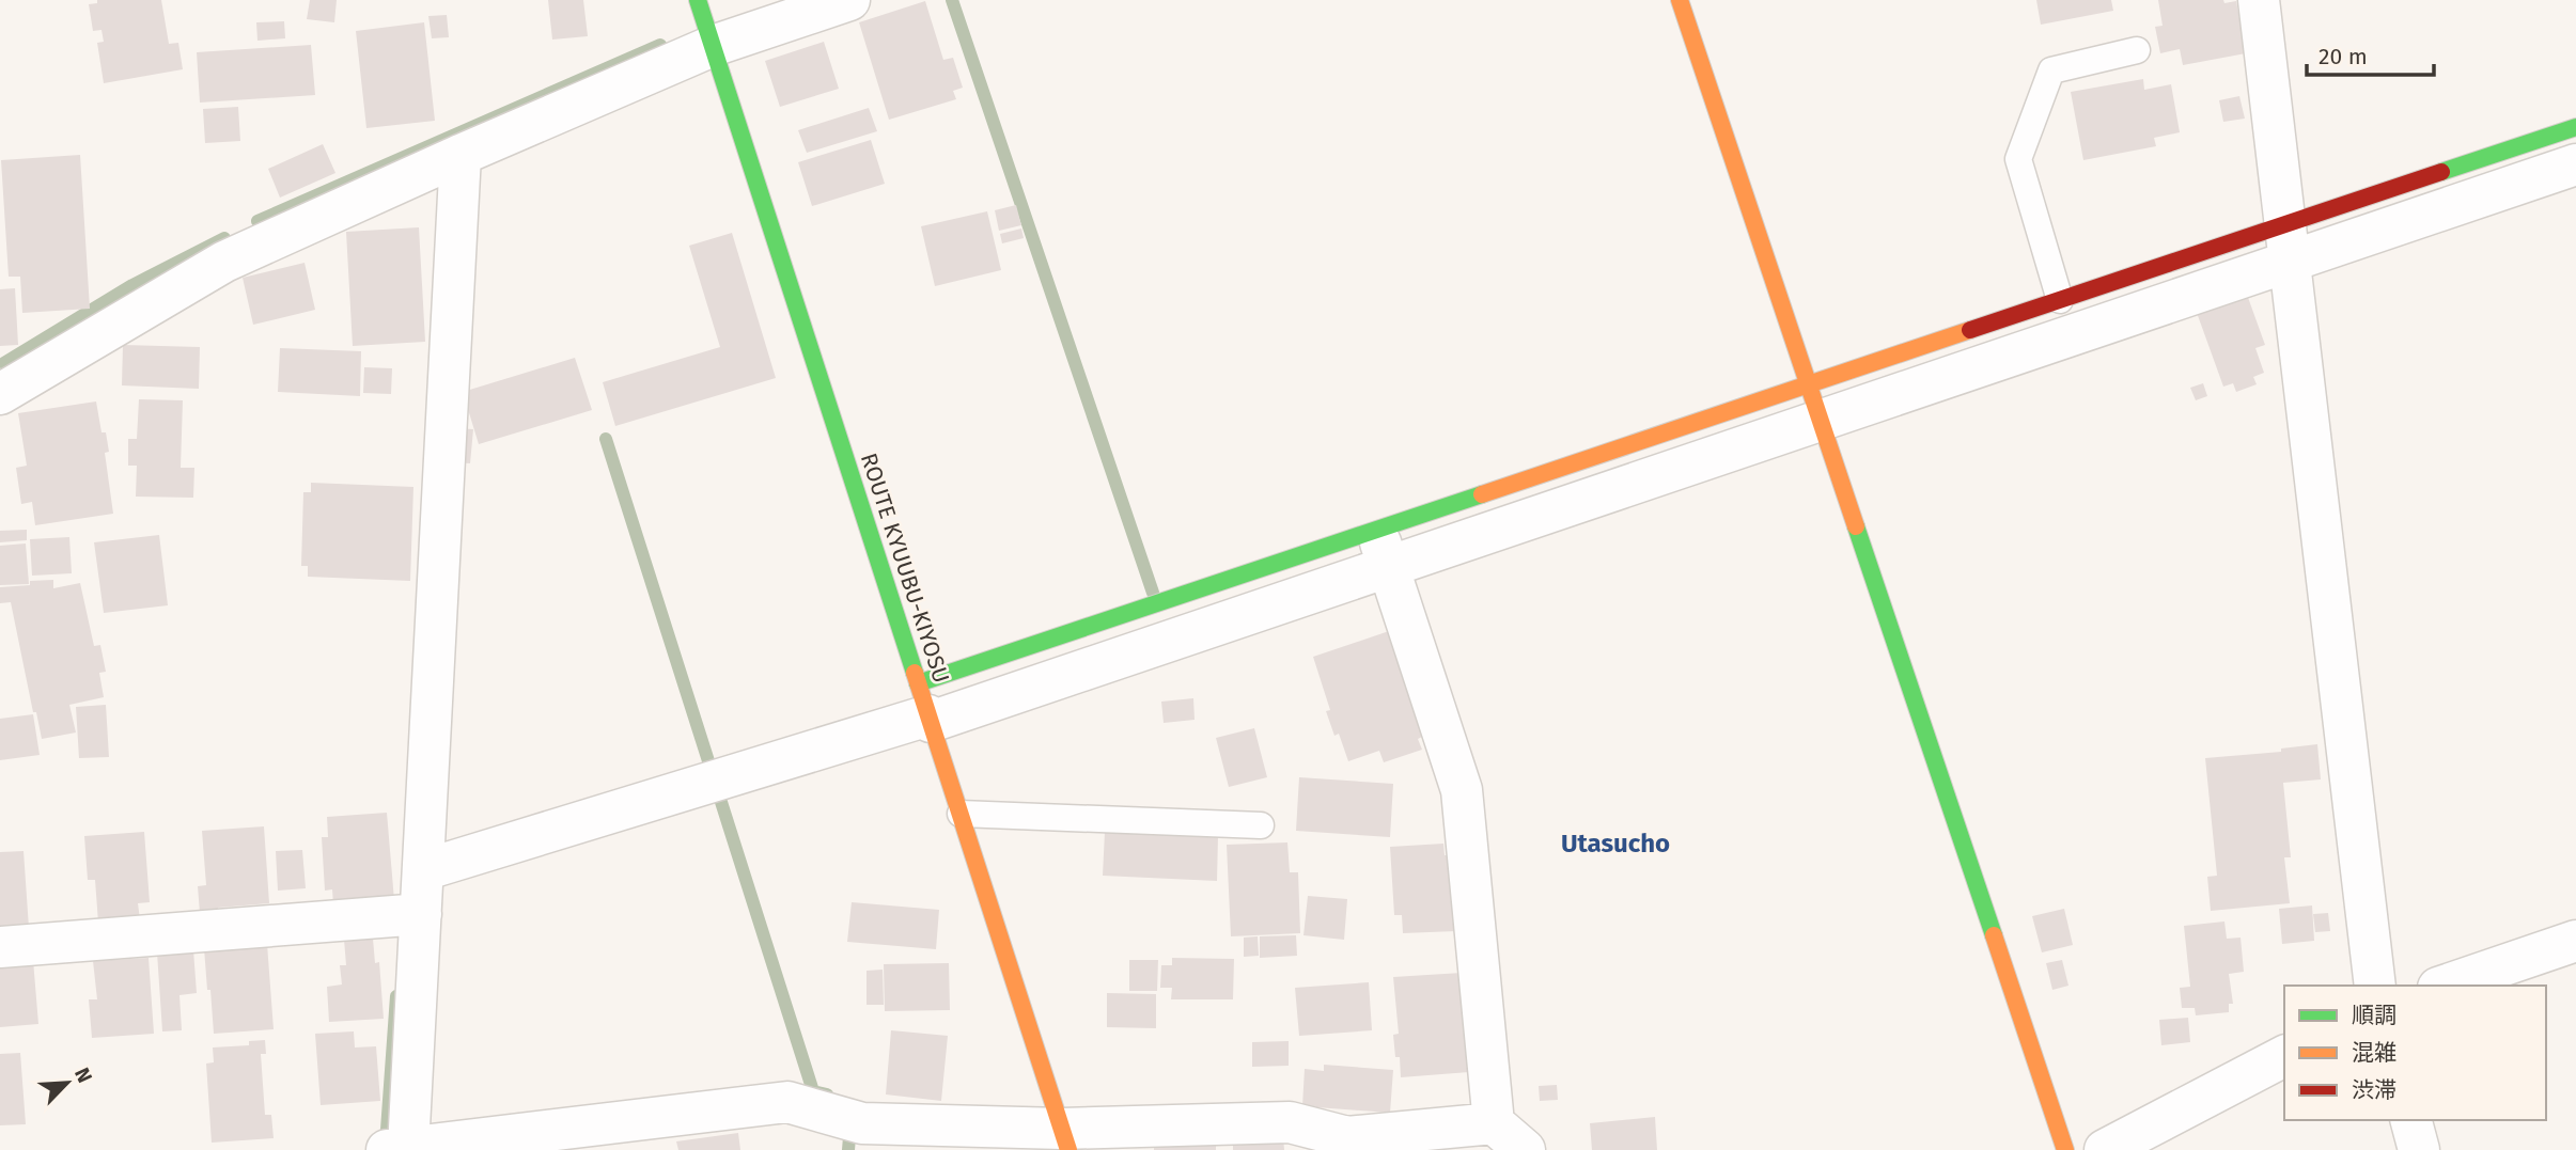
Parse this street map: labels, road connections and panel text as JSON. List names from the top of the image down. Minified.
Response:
{"streets":{"street":["ROUTE KYUUBU-KIYOSU"]},"districts":["Utasucho"],"legend":["順調","混雑","渋滞"],"scale_bar":"20 m","north":"top right"}
